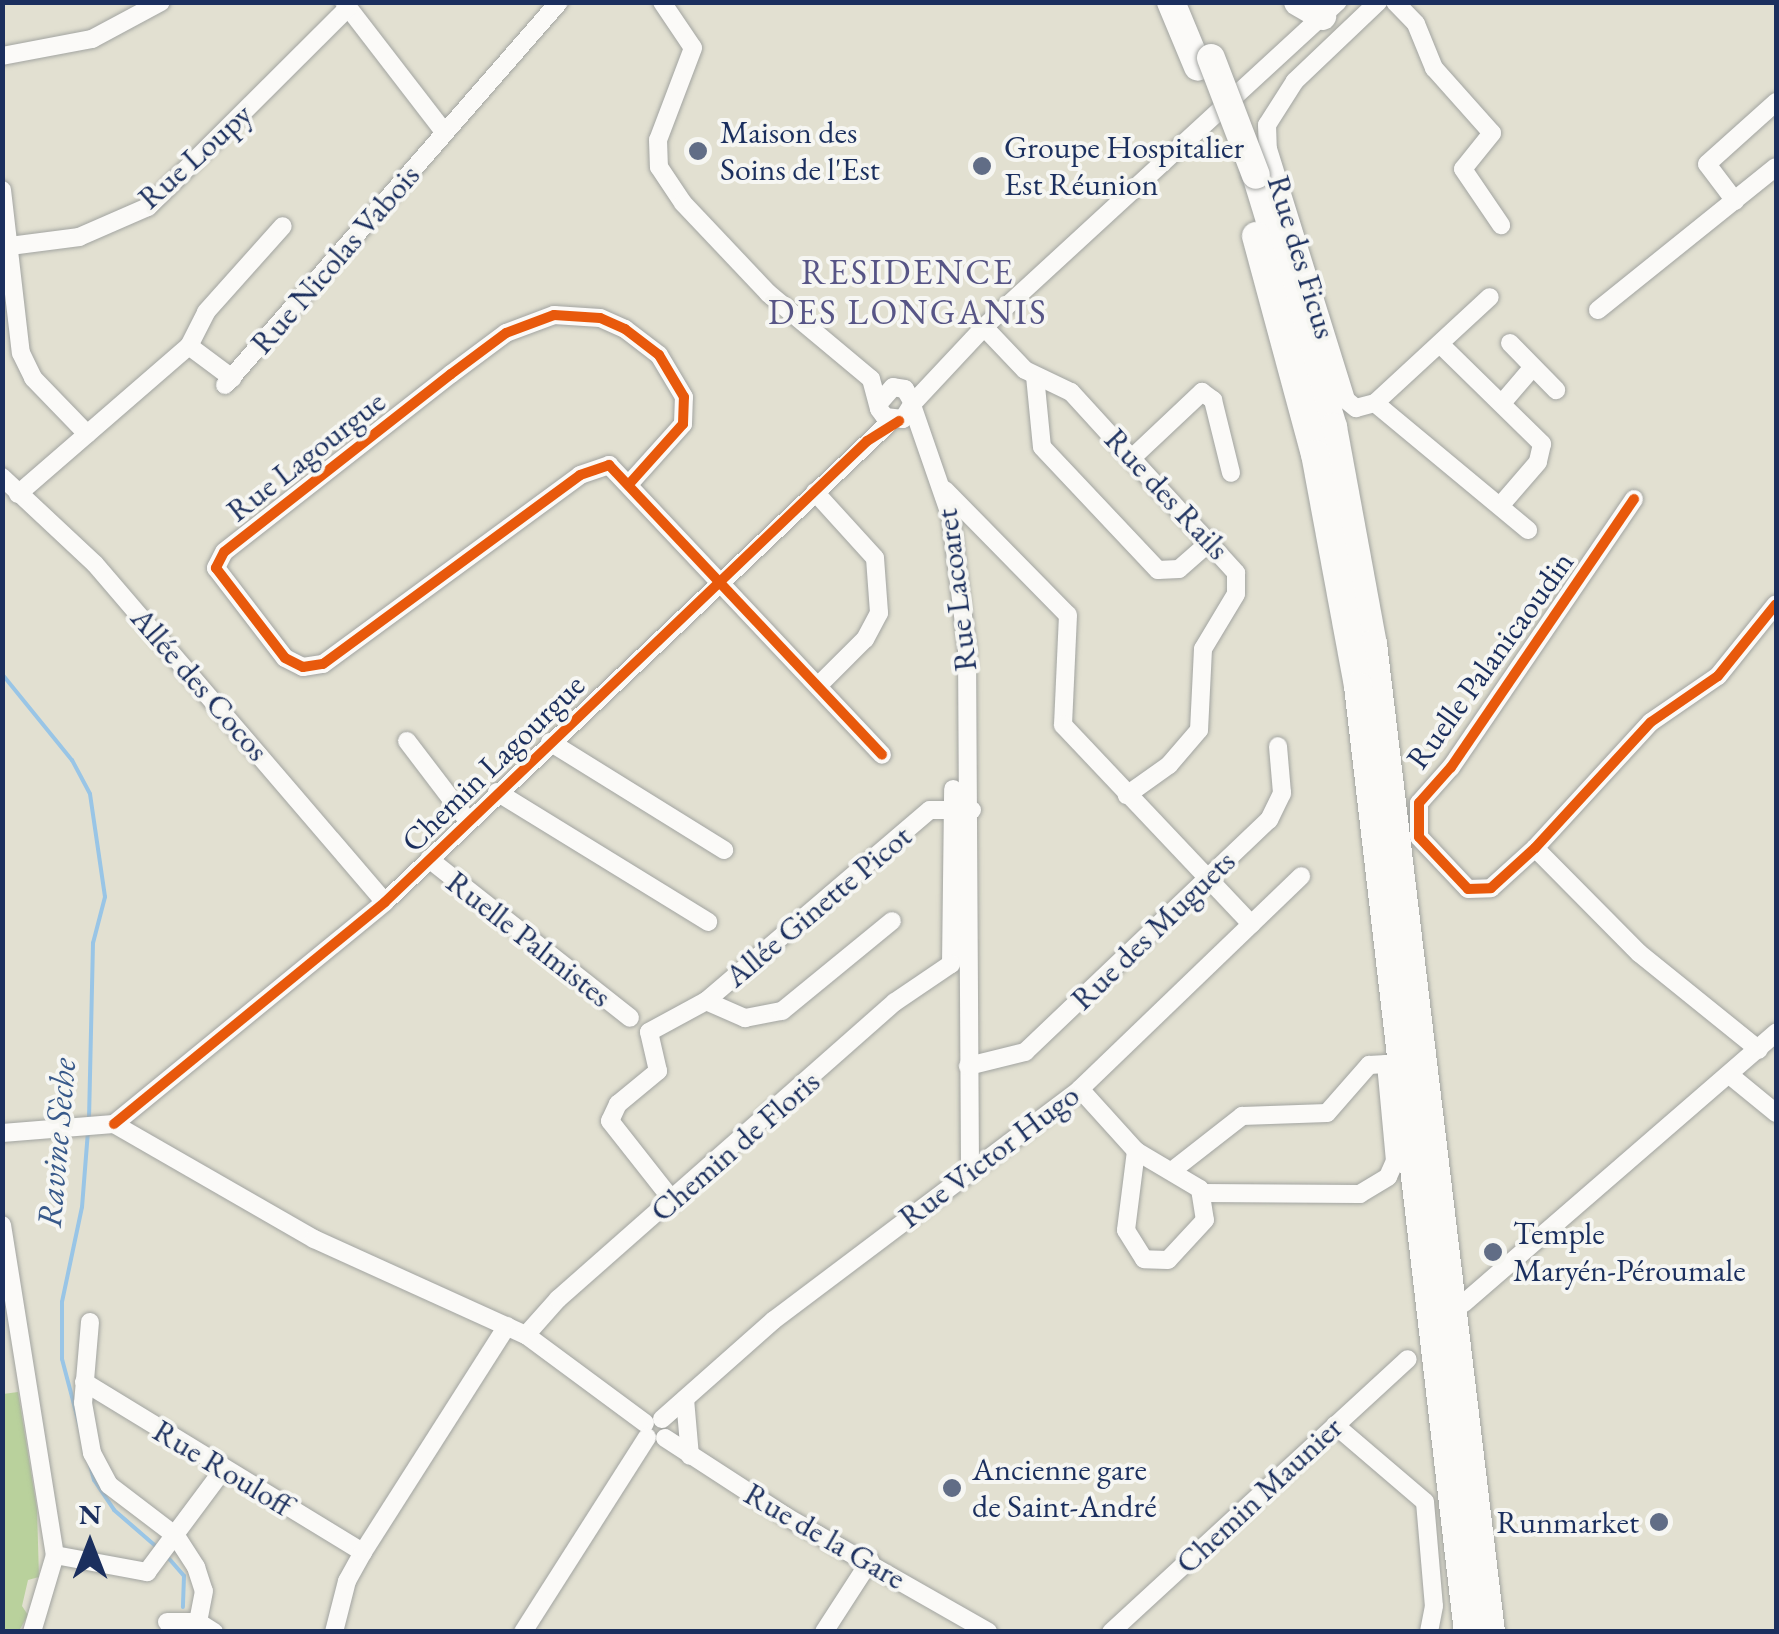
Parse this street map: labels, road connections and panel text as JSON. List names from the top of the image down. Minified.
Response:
{"streets":{"street":["Rue Loupy","Rue des Ficus","Rue Nicolas Vabois","Rue Lagourgue","Rue des Rails","Rue Lacoaret","Ruelle Palanicaoudin","Allée des Cocos","Chemin Lagourgue","Allée Ginette Picot","Rue des Muguets","Ruelle Palmistes","Chemin de Floris","Rue Victor Hugo","Rue Rouloff","Chemin Maunier","Rue de la Gare"]},"crossings":[["Rue des Rails","Chemin Lagourgue"],["Rue Lacoaret","Chemin Lagourgue"],["Rue Lacoaret","Allée Ginette Picot"],["Rue Lacoaret","Rue des Muguets"],["Rue Lacoaret","Rue Victor Hugo"],["Allée des Cocos","Chemin Lagourgue"],["Chemin Lagourgue","Ruelle Palmistes"],["Chemin Lagourgue","Rue de la Gare"],["Allée Ginette Picot","Chemin de Floris"],["Chemin de Floris","Rue de la Gare"],["Rue Victor Hugo","Rue de la Gare"]],"districts":["RESIDENCE DES LONGANIS"],"water":["Ravine Sèche"],"places":["Maison des Soins de l'Est","Groupe Hospitalier Est Réunion","Temple Maryén-Péroumale","Ancienne gare de Saint-André","Runmarket"],"north":"top"}
